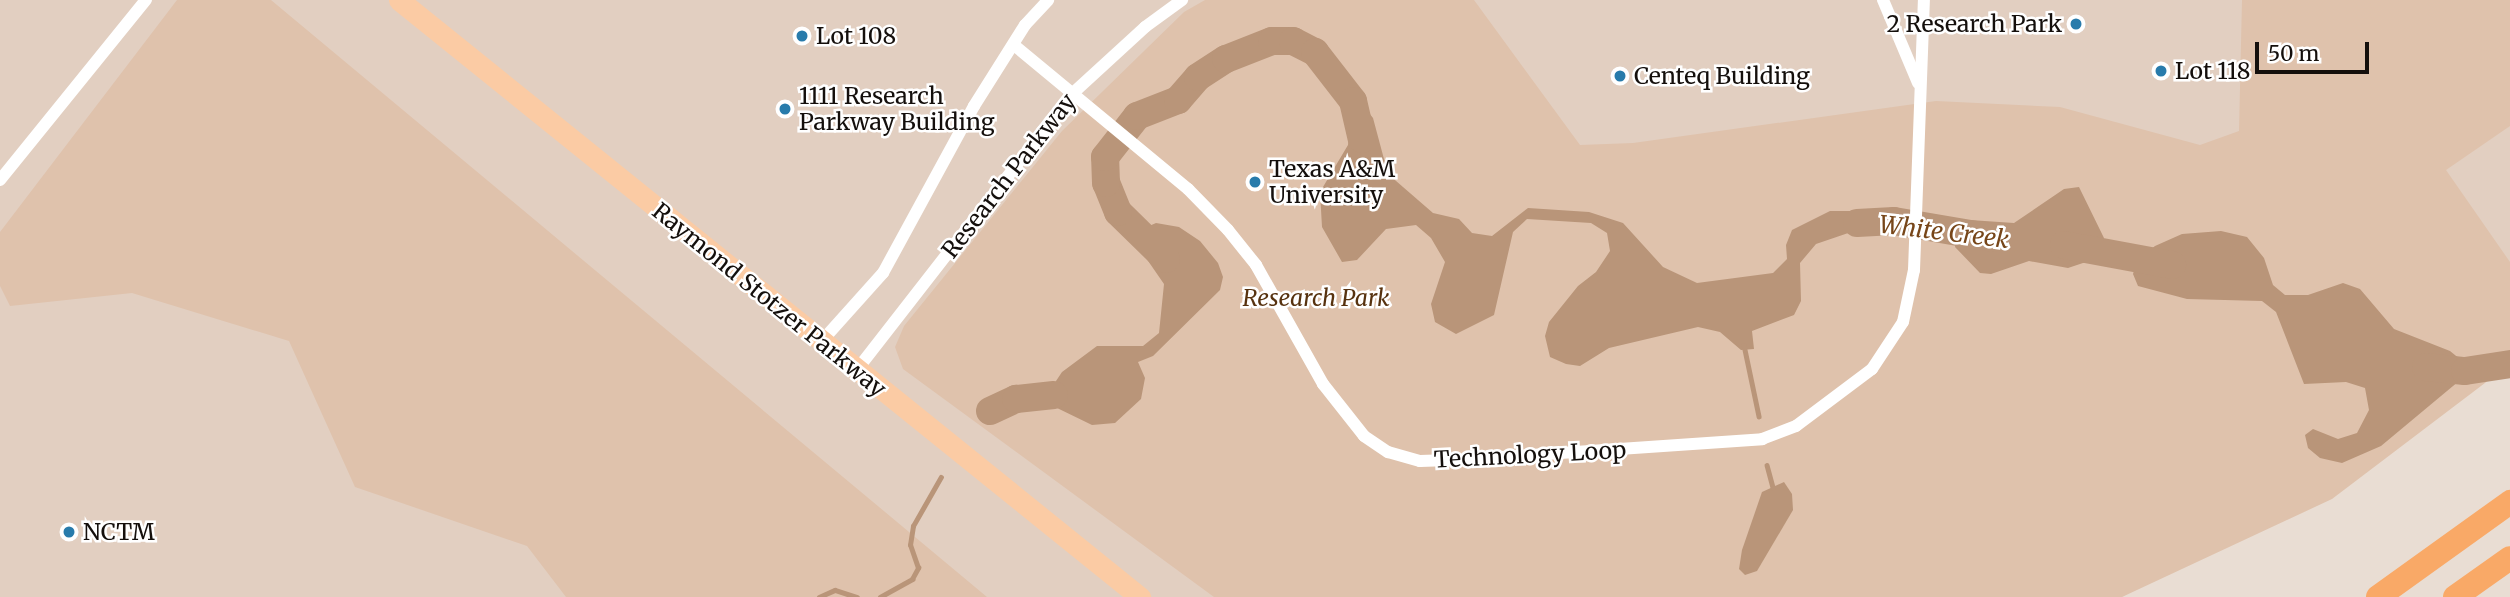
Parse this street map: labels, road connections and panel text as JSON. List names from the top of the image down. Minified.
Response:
{"streets":{"main road":["Raymond Stotzer Parkway"],"street":["Research Parkway","Technology Loop"]},"crossings":[["Research Parkway","Raymond Stotzer Parkway"],["Research Parkway","Technology Loop"]],"water":["White Creek"],"parks":["Research Park"],"places":["2 Research Park","Lot 108","Lot 118","Centeq Building","1111 Research Parkway Building","Texas A&M University","NCTM"],"scale_bar":"50 m"}
